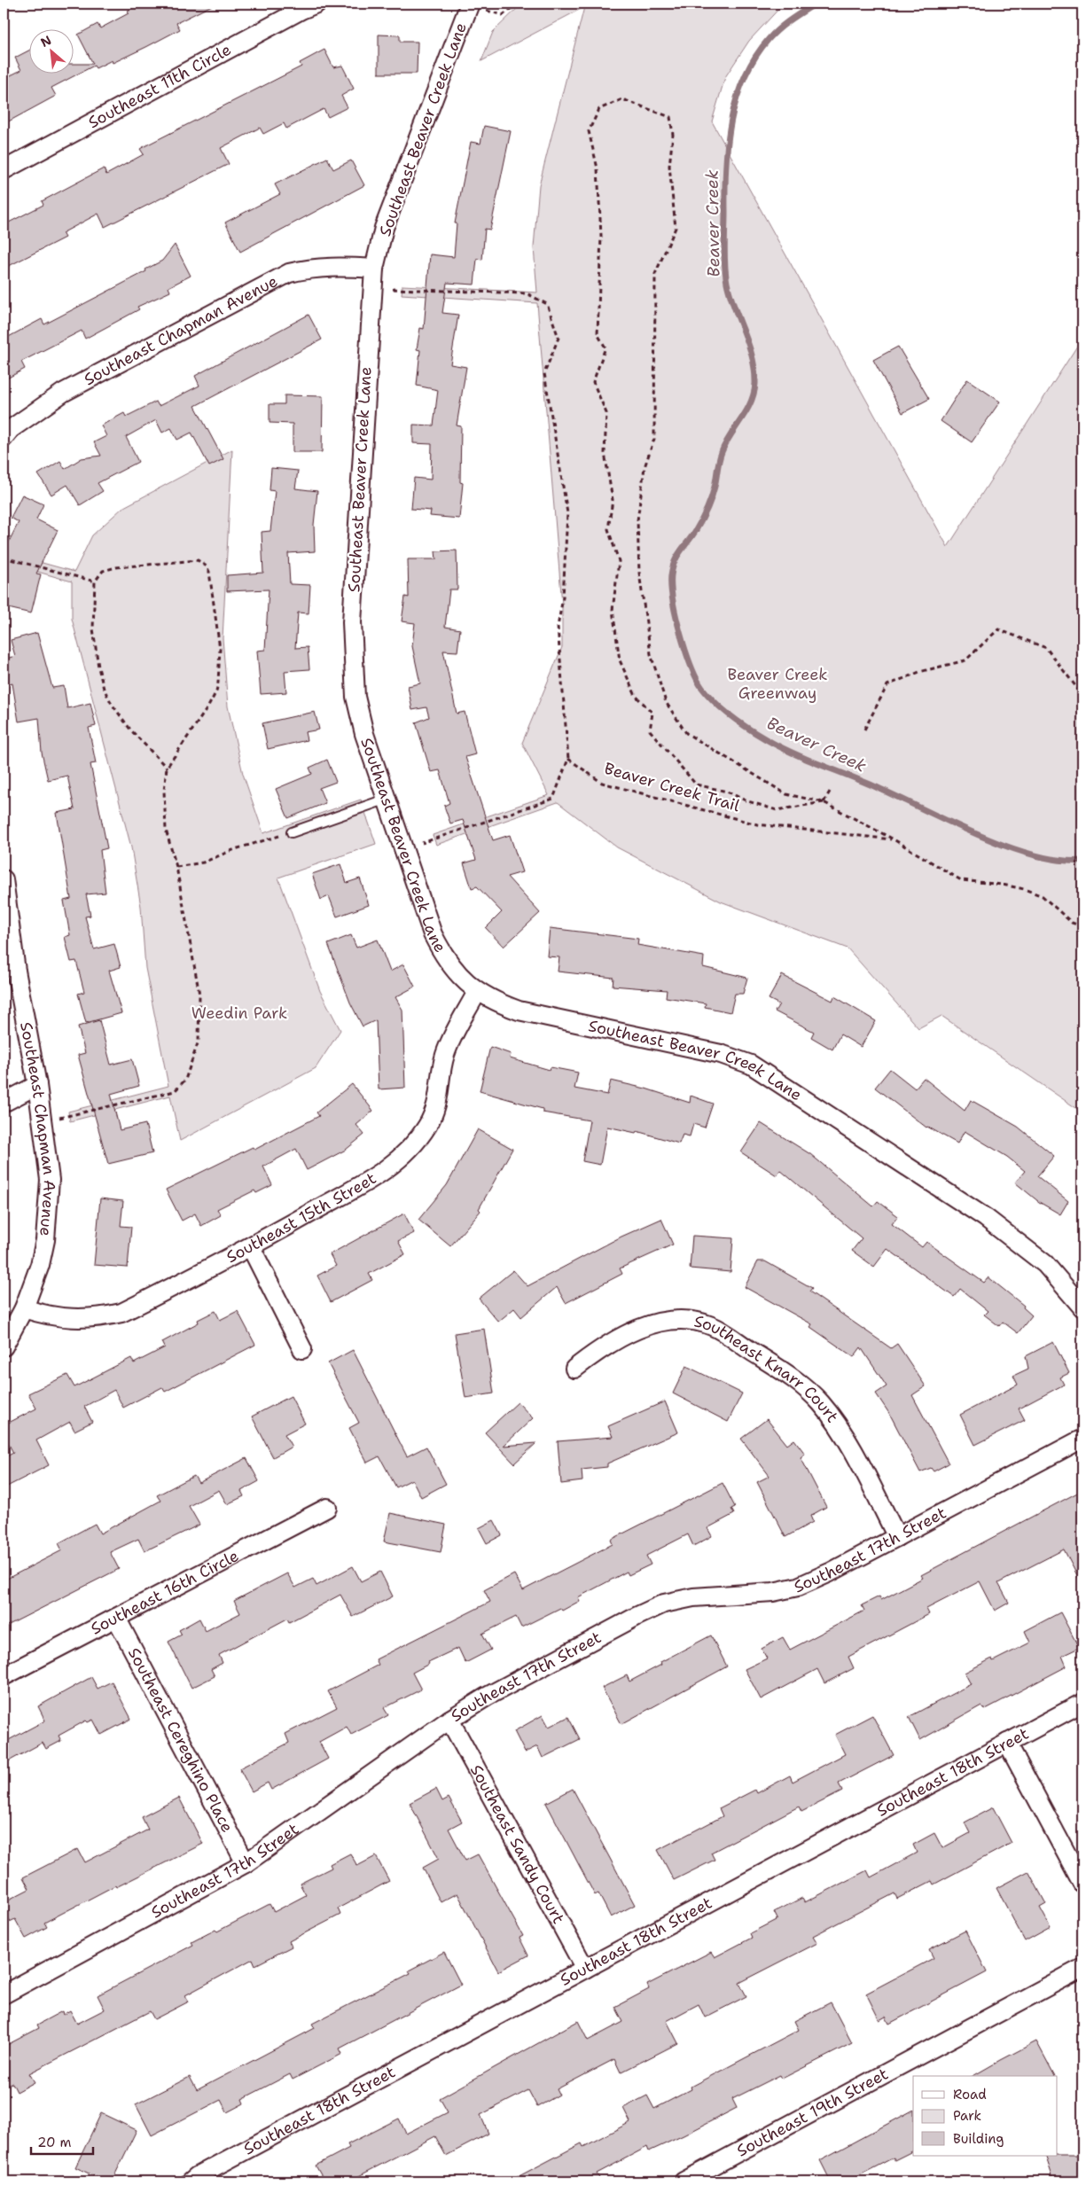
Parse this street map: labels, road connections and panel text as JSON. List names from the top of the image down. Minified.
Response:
{"streets":{"street":["Southeast 11th Circle","Southeast Beaver Creek Lane","Southeast Chapman Avenue","Southeast 15th Street","Southeast Knarr Court","Southeast 17th Street","Southeast 16th Circle","Southeast Cereghino Place","Southeast 18th Street","Southeast Sandy Court","Southeast 19th Street"],"path":["Beaver Creek Trail"]},"crossings":[["Southeast Beaver Creek Lane","Southeast Chapman Avenue"],["Southeast Beaver Creek Lane","Southeast 15th Street"],["Southeast Chapman Avenue","Southeast 15th Street"],["Southeast Knarr Court","Southeast 17th Street"],["Southeast 17th Street","Southeast Cereghino Place"],["Southeast 17th Street","Southeast Sandy Court"],["Southeast 16th Circle","Southeast Cereghino Place"],["Southeast 18th Street","Southeast Sandy Court"]],"water":["Beaver Creek"],"parks":["Beaver Creek Greenway","Weedin Park"],"legend":["Road","Park","Building"],"scale_bar":"20 m","north":"top left"}
